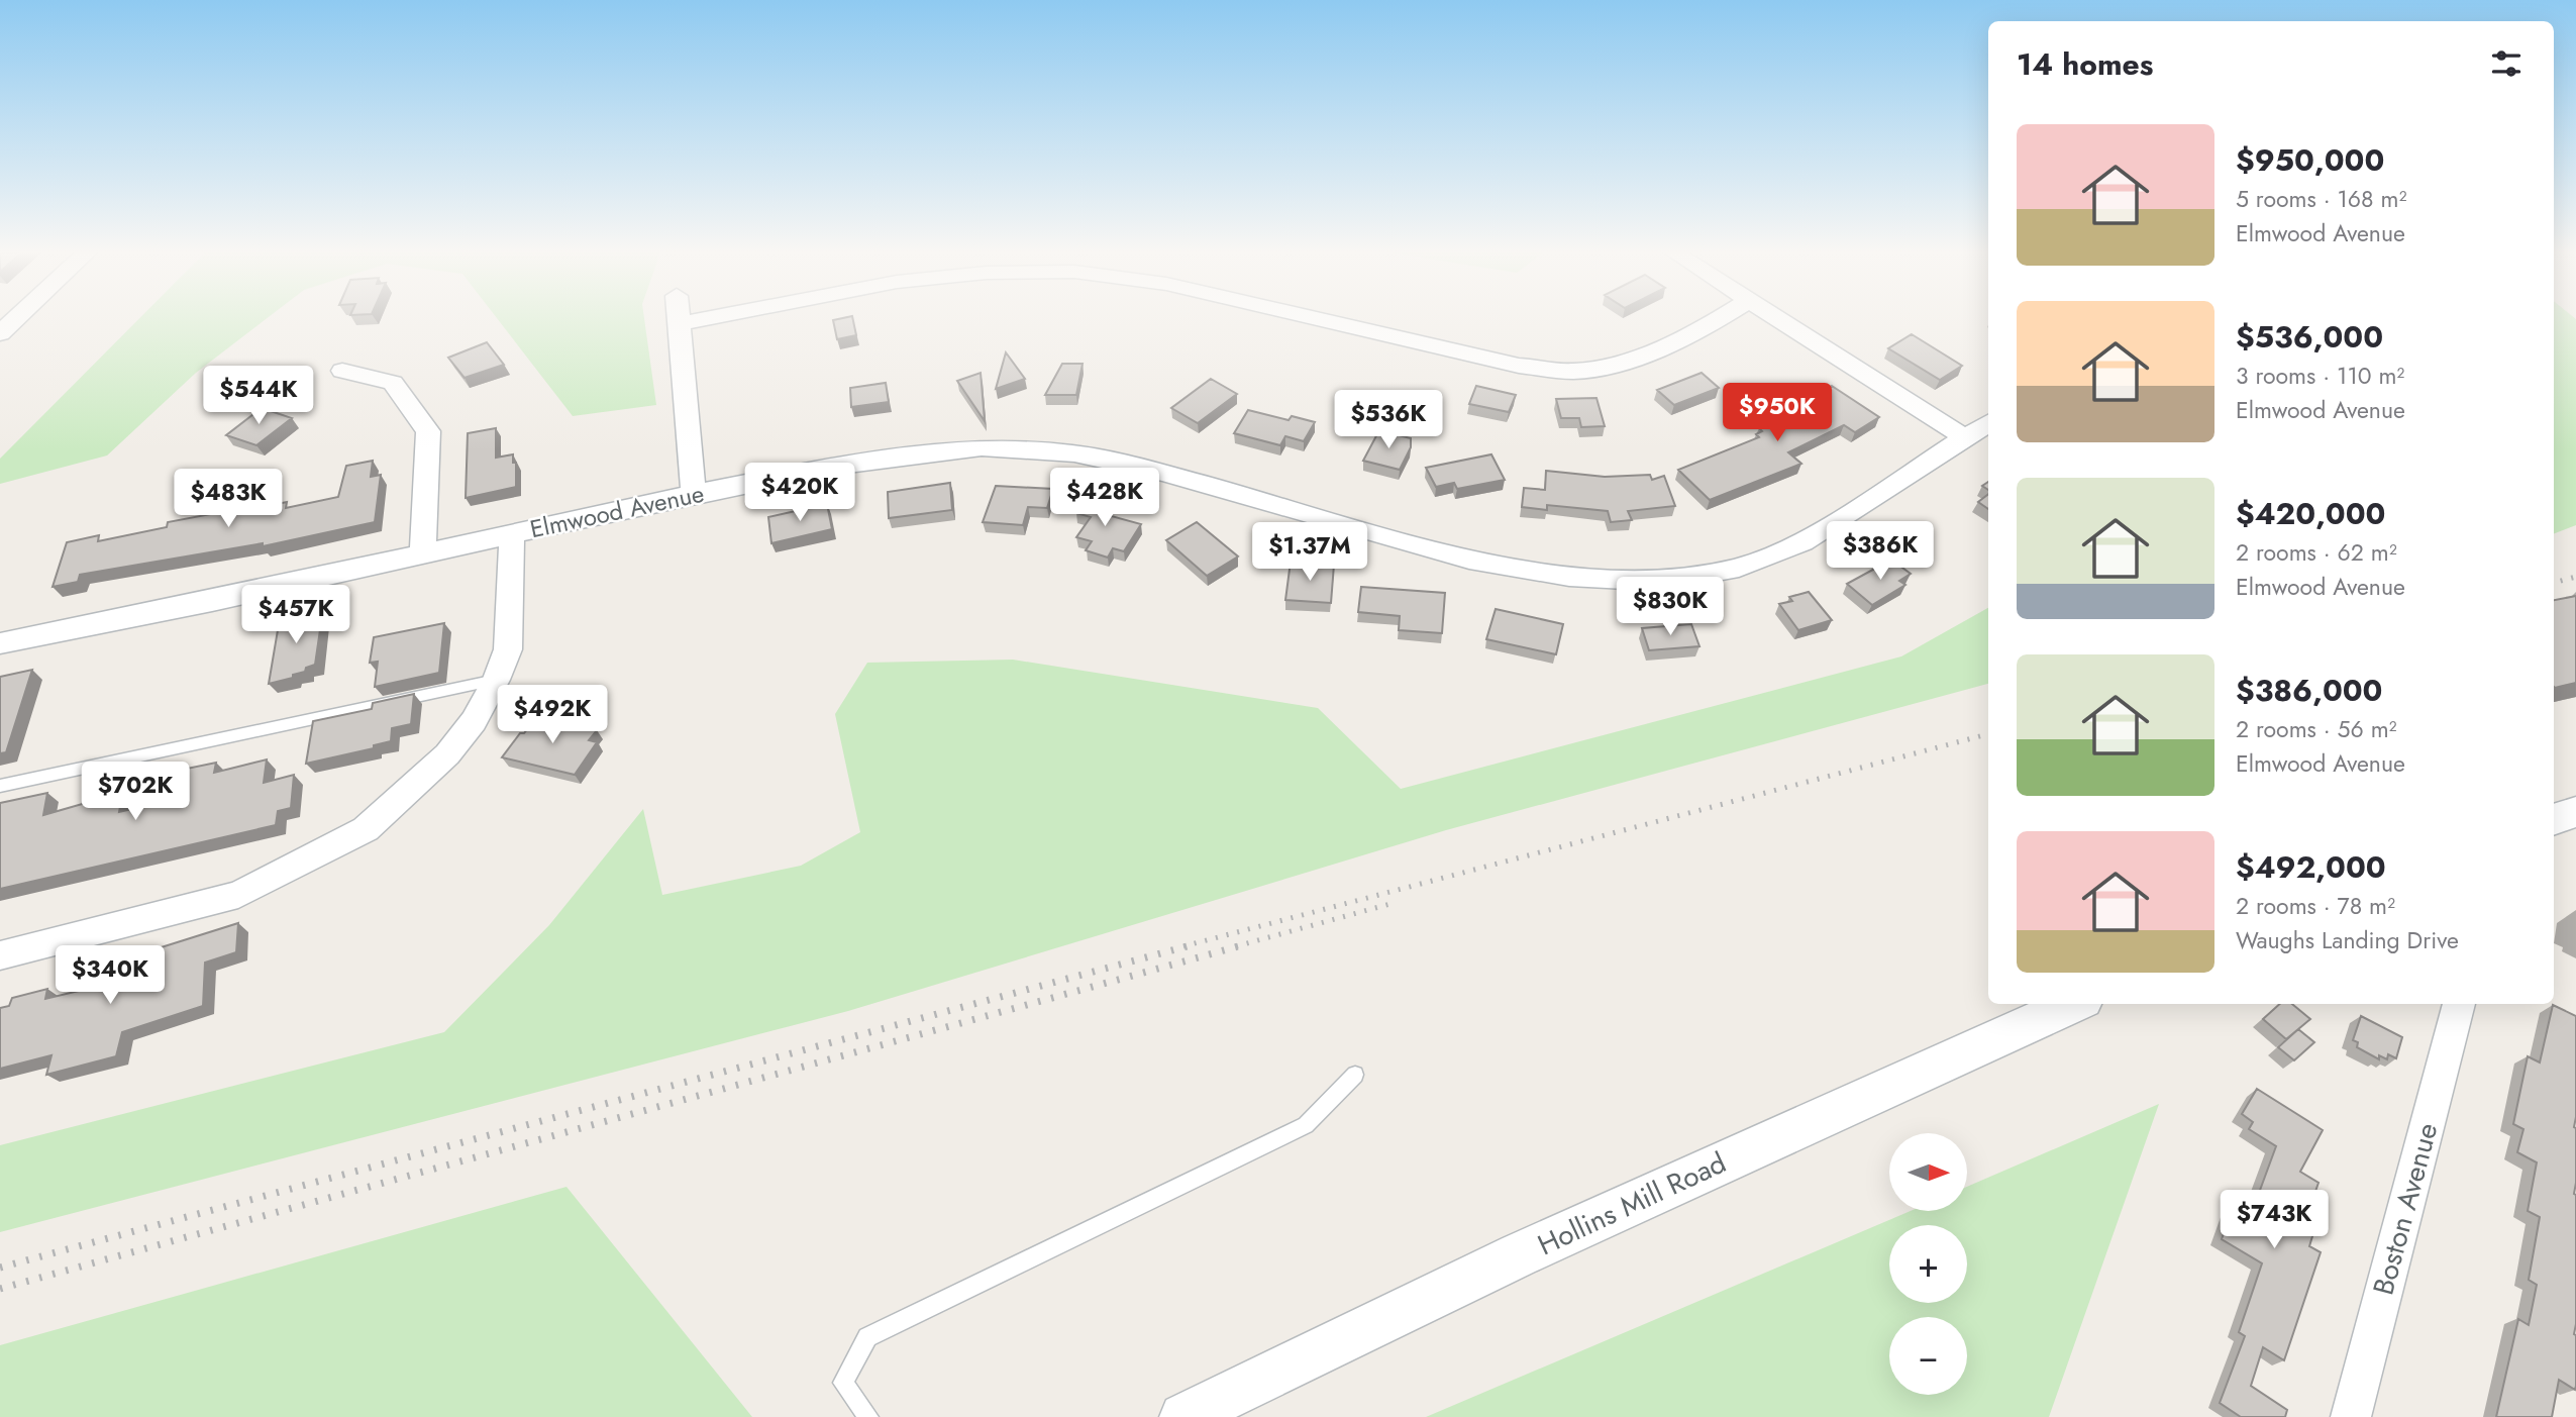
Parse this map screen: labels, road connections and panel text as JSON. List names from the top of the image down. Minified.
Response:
{"streets":{"street":["Elmwood Avenue","Hollins Mill Road","Boston Avenue"]},"north":"right","page":{"heading":"14 homes","list":[{"name":"$950,000","note":"5 rooms · 168 m² · Elmwood Avenue"},{"name":"$536,000","note":"3 rooms · 110 m² · Elmwood Avenue"},{"name":"$420,000","note":"2 rooms · 62 m² · Elmwood Avenue"},{"name":"$386,000","note":"2 rooms · 56 m² · Elmwood Avenue"},{"name":"$492,000","note":"2 rooms · 78 m² · Waughs Landing Drive"}],"price":["$544K","$950K","$536K","$420K","$428K","$483K","$386K","$1.37M","$830K","$457K","$492K","$702K","$340K","$743K"],"map_buttons":["+","−"]}}
